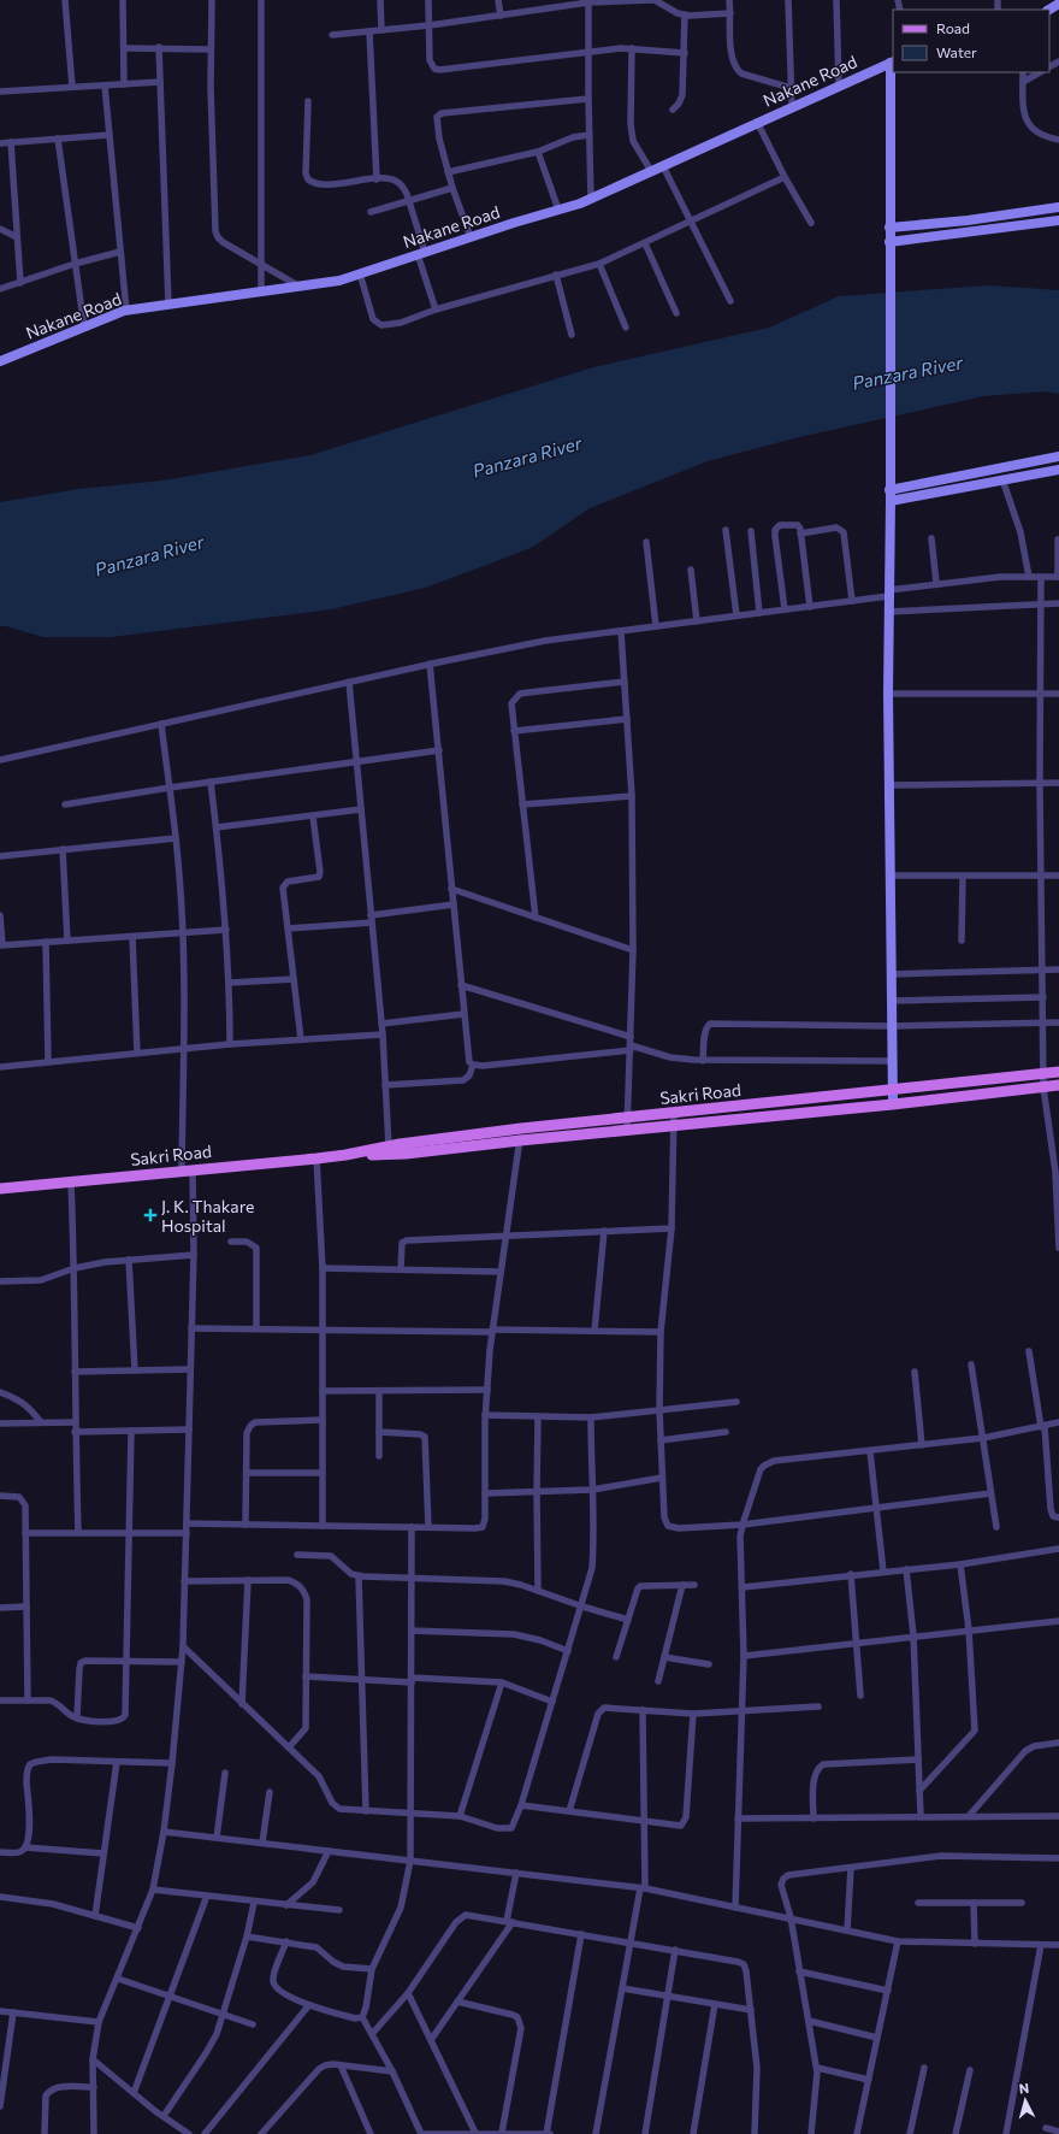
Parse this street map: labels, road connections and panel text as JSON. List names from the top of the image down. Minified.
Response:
{"streets":{"main road":["Sakri Road"],"street":["Nakane Road"]},"water":["Panzara River"],"places":{"health":["J. K. Thakare Hospital"]},"legend":["Road","Water"],"north":"top"}
